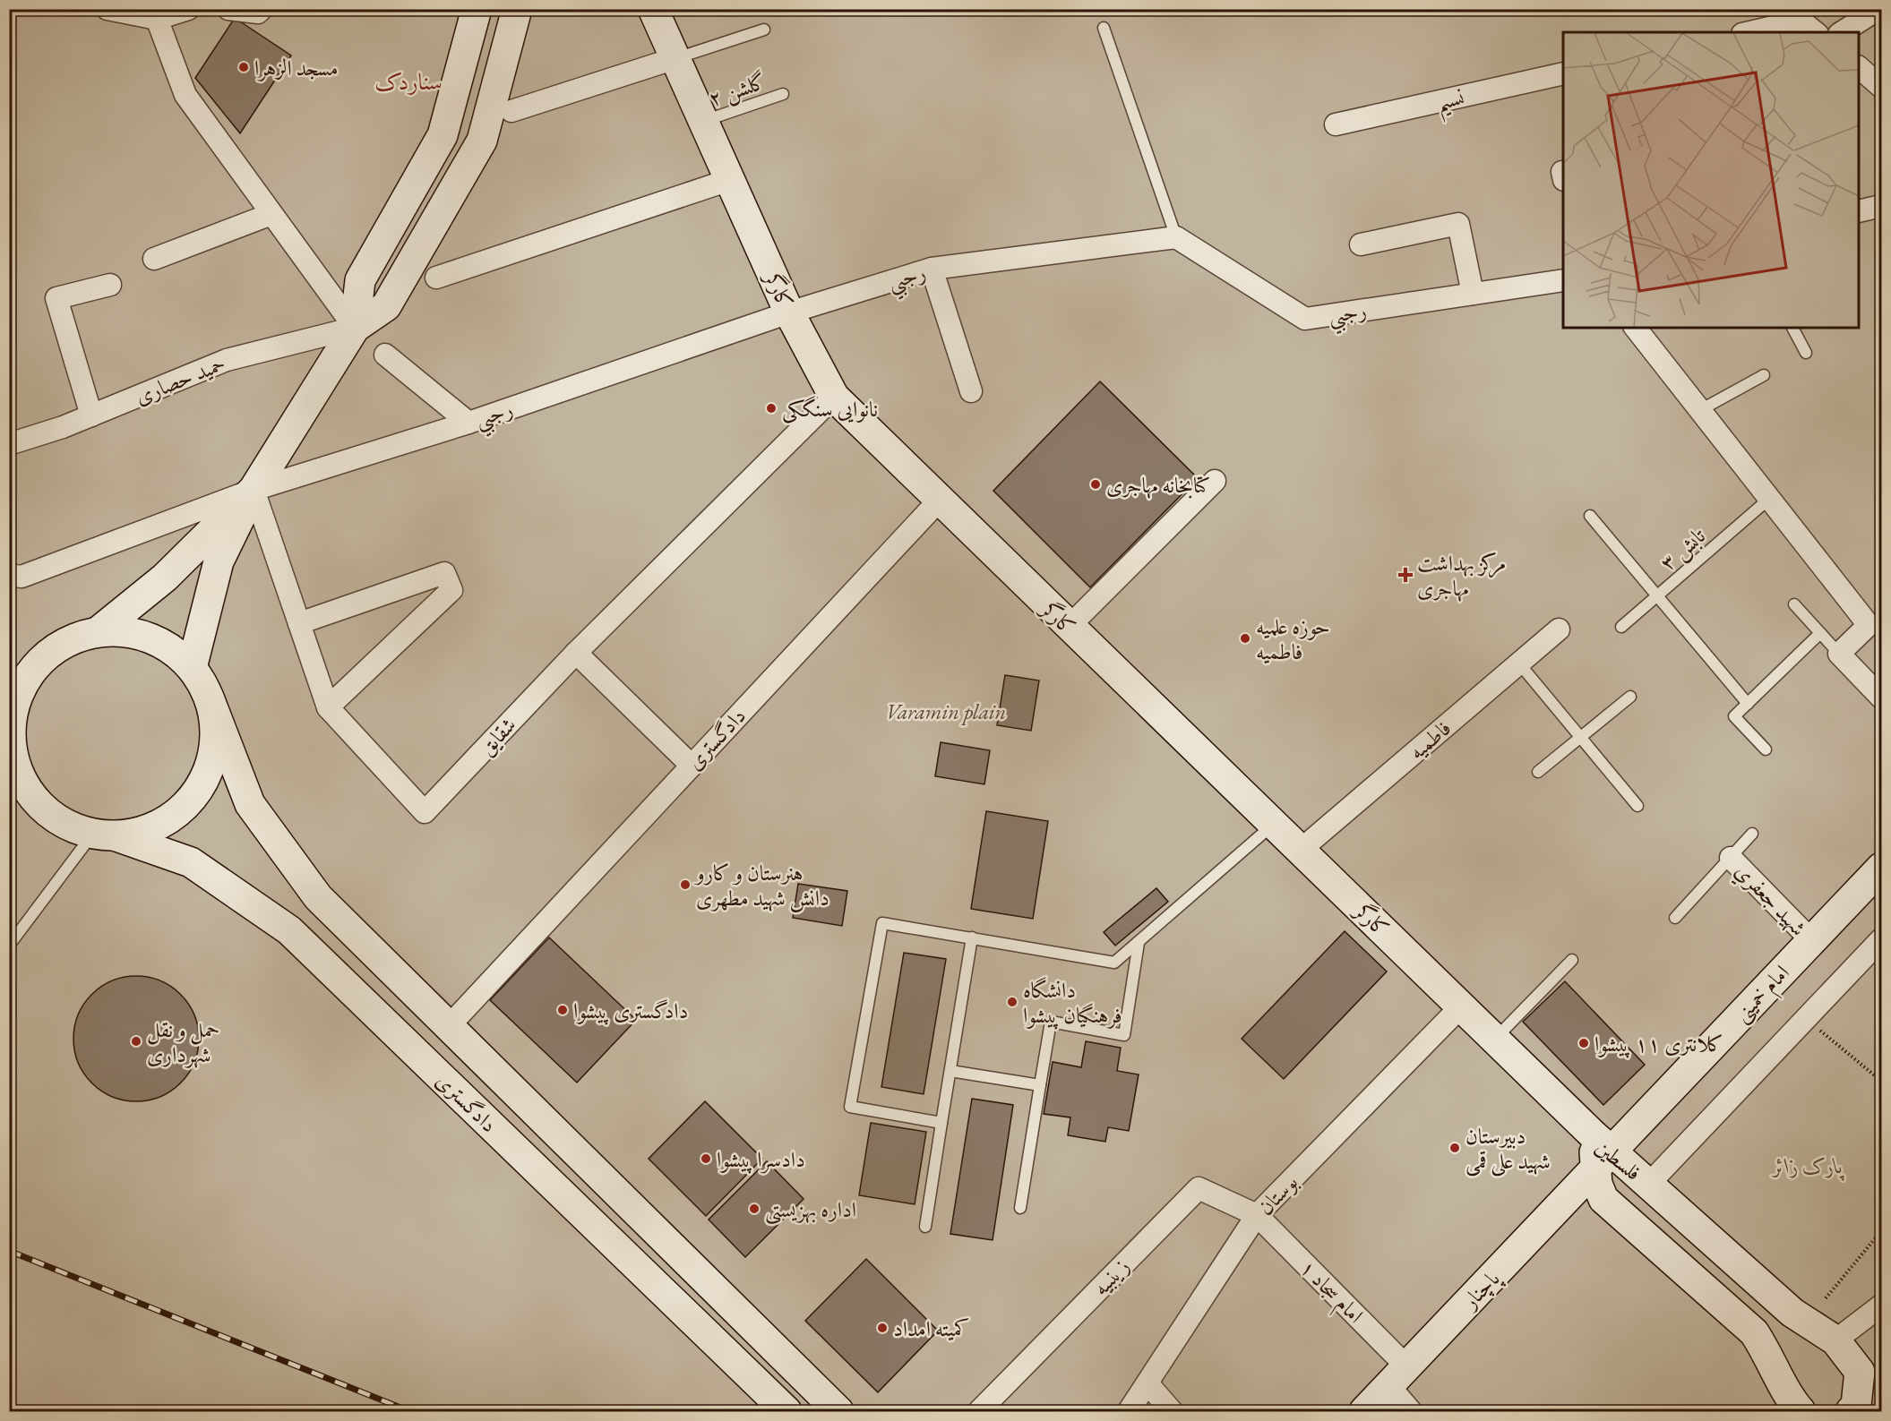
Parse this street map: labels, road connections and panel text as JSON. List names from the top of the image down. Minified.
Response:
{"streets":{"main road":["کارگر","دادگستری","امام خمینی","فلسطین","پاچنار"],"street":["نسيم","رجبي","حمید حصاری","شقايق","فاطميه","شهيد جعفري","بوستان","زينبيه","امام سجاد ۱"],"lane":["گلشن ۲","تابش ۳"]},"crossings":[["گلشن ۲","کارگر"],["رجبي","کارگر"],["رجبي","شقايق"],["کارگر","شقايق"],["کارگر","دادگستری"],["کارگر","فاطميه"],["کارگر","امام خمینی"],["کارگر","فلسطین"],["کارگر","بوستان"],["کارگر","پاچنار"],["شهيد جعفري","امام خمینی"],["امام خمینی","فلسطین"],["امام خمینی","پاچنار"],["فلسطین","پاچنار"],["بوستان","زينبيه"],["بوستان","امام سجاد ۱"],["زينبيه","امام سجاد ۱"],["پاچنار","امام سجاد ۱"]],"districts":["سناردک"],"parks":["Varamin plain","پارک زائر"],"places":{"other":["مسجد الزهرا","نانوایی سنگکی","کتابخانه مهاجری","حوزه علمیه فاطمیه","هنرستان و کارو دانش شهید مطهری","دانشگاه فرهنگیان پیشوا","دادگستری پیشوا","حمل و نقل شهرداری","کلانتری ۱۱ پیشوا","دبیرستان شهید علی قمی","دادسرا پیشوا","اداره بهزیستی","کمیته امداد"],"health":["مرکز بهداشت مهاجری"]}}
